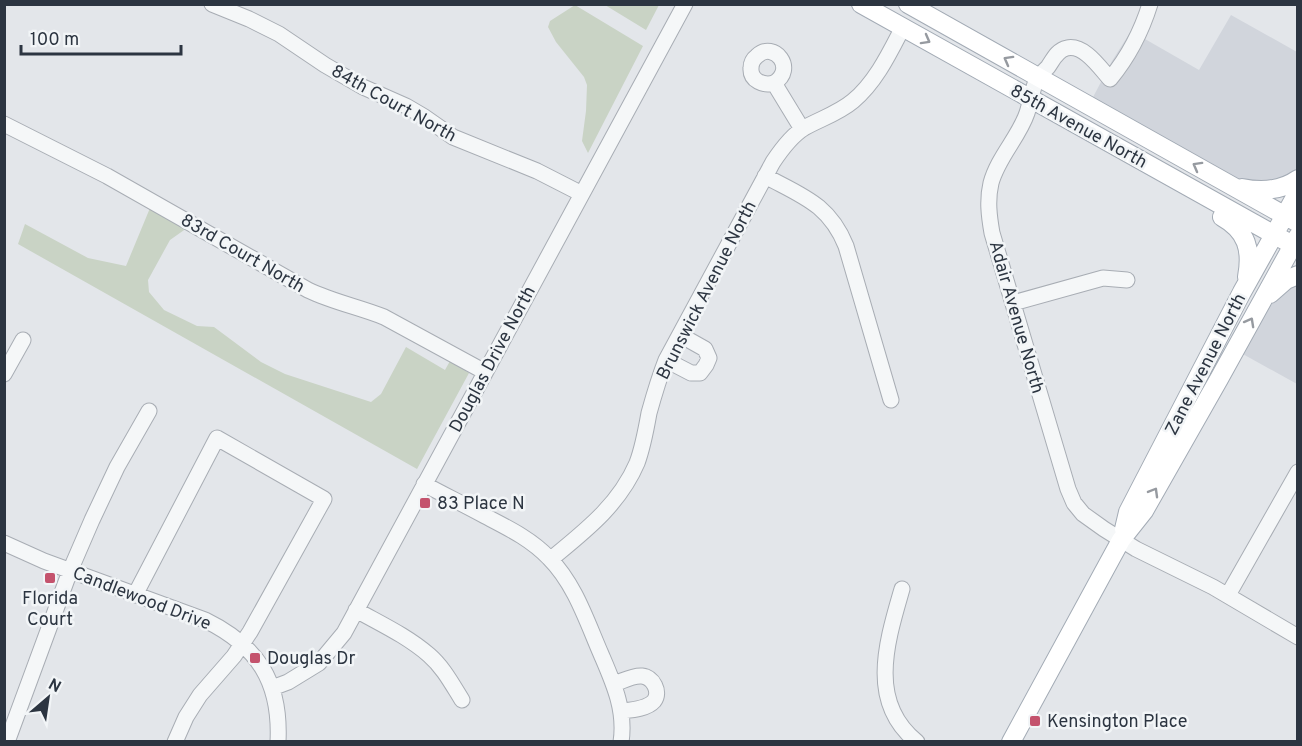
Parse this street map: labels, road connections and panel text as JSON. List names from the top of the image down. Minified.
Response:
{"streets":{"main road":["85th Avenue North","Zane Avenue North"],"street":["84th Court North","83rd Court North","Brunswick Avenue North","Adair Avenue North","Douglas Drive North","Candlewood Drive"]},"crossings":[["84th Court North","Douglas Drive North"],["85th Avenue North","Brunswick Avenue North"],["85th Avenue North","Adair Avenue North"],["85th Avenue North","Zane Avenue North"],["83rd Court North","Douglas Drive North"],["Adair Avenue North","Zane Avenue North"],["Douglas Drive North","Candlewood Drive"]],"places":{"transit":["83 Place N","Florida Court","Douglas Dr","Kensington Place"]},"scale_bar":"100 m","north":"top right"}
